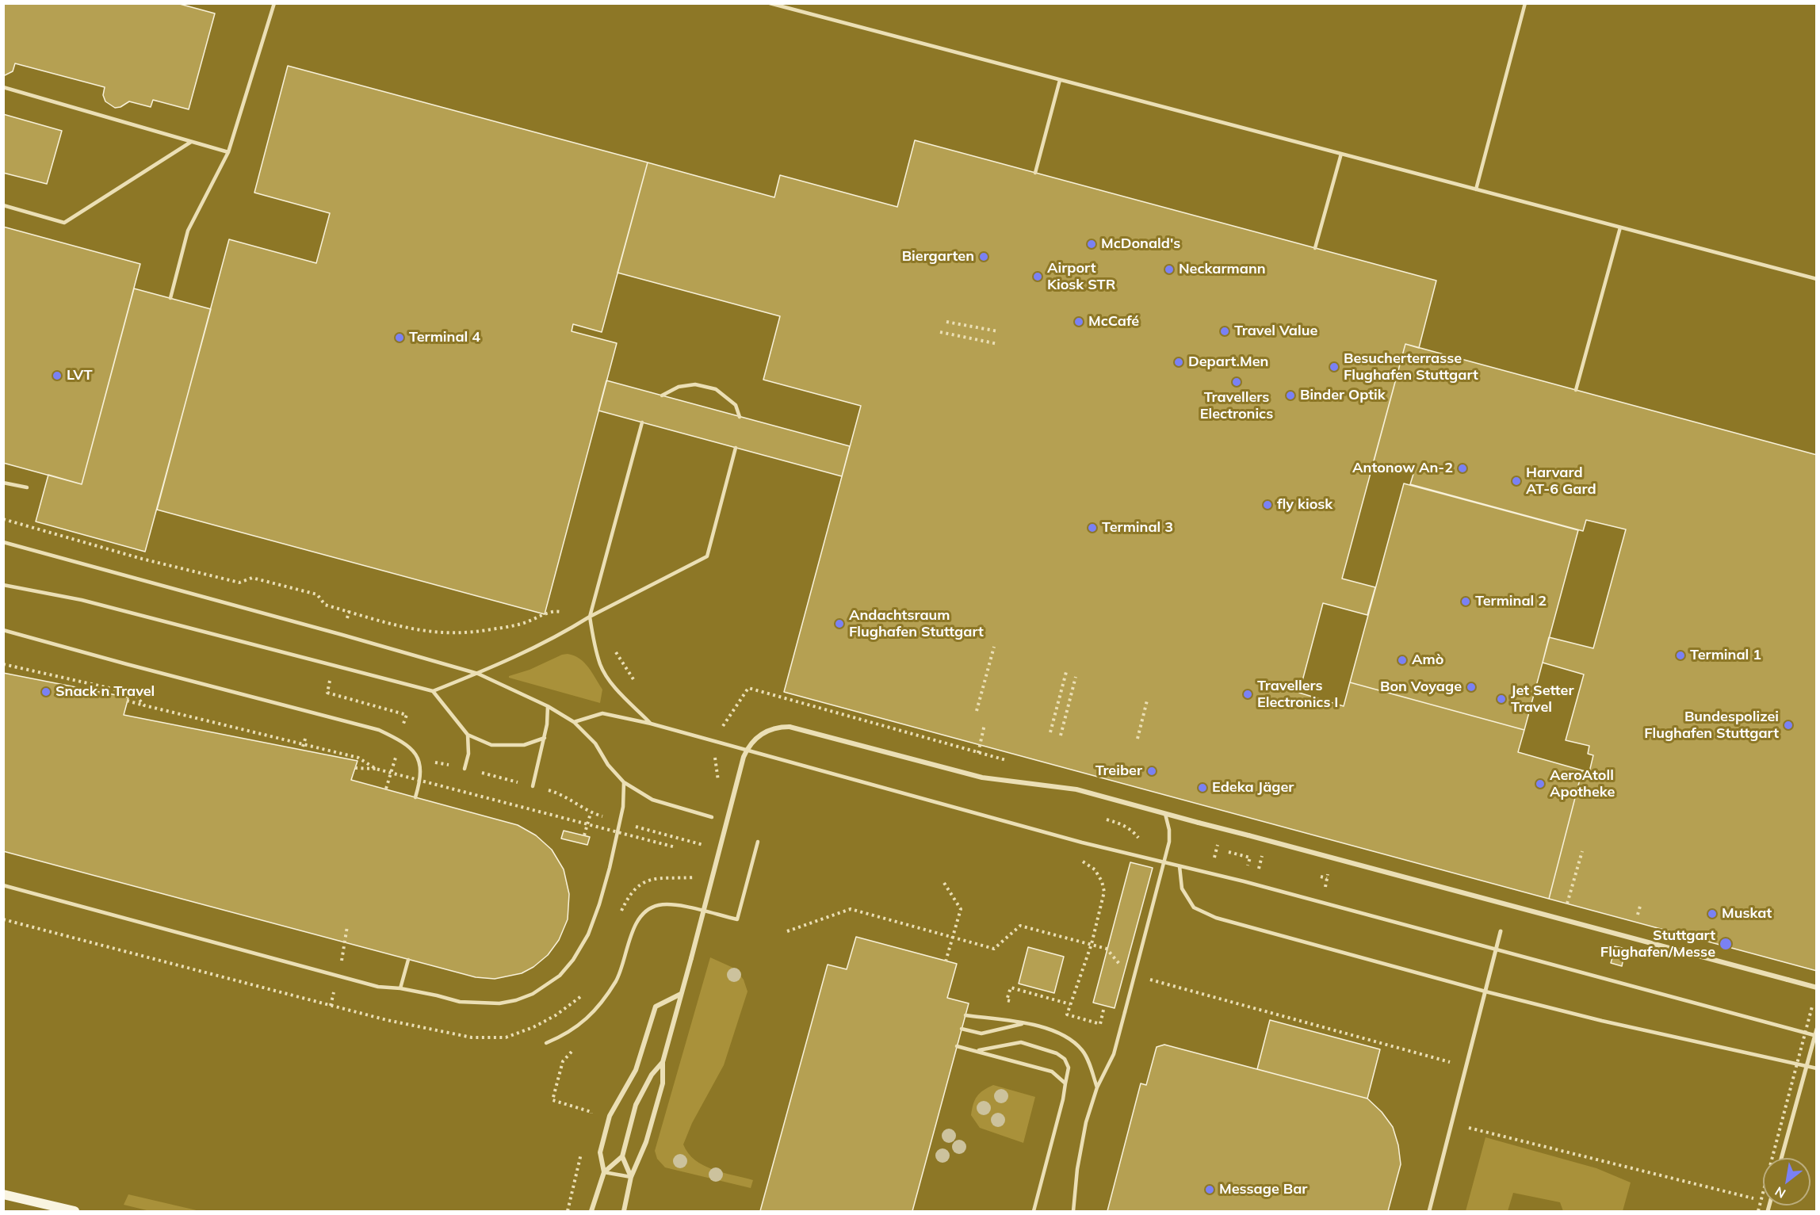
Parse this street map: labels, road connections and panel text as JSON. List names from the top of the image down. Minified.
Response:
{"places":["McDonald's","Biergarten","Neckarmann","Airport Kiosk STR","McCafé","Travel Value","Terminal 4","Depart.Men","Besucherterrasse Flughafen Stuttgart","LVT","Travellers Electronics","Binder Optik","Antonow An-2","Harvard AT-6 Gard","fly kiosk","Terminal 3","Terminal 2","Andachtsraum Flughafen Stuttgart","Terminal 1","Amò","Bon Voyage","Snack n Travel","Travellers Electronics I","Jet Setter Travel","Bundespolizei Flughafen Stuttgart","Treiber","AeroAtoll Apotheke","Edeka Jäger","Muskat","Stuttgart Flughafen/Messe","Message Bar"],"north":"bottom left"}
